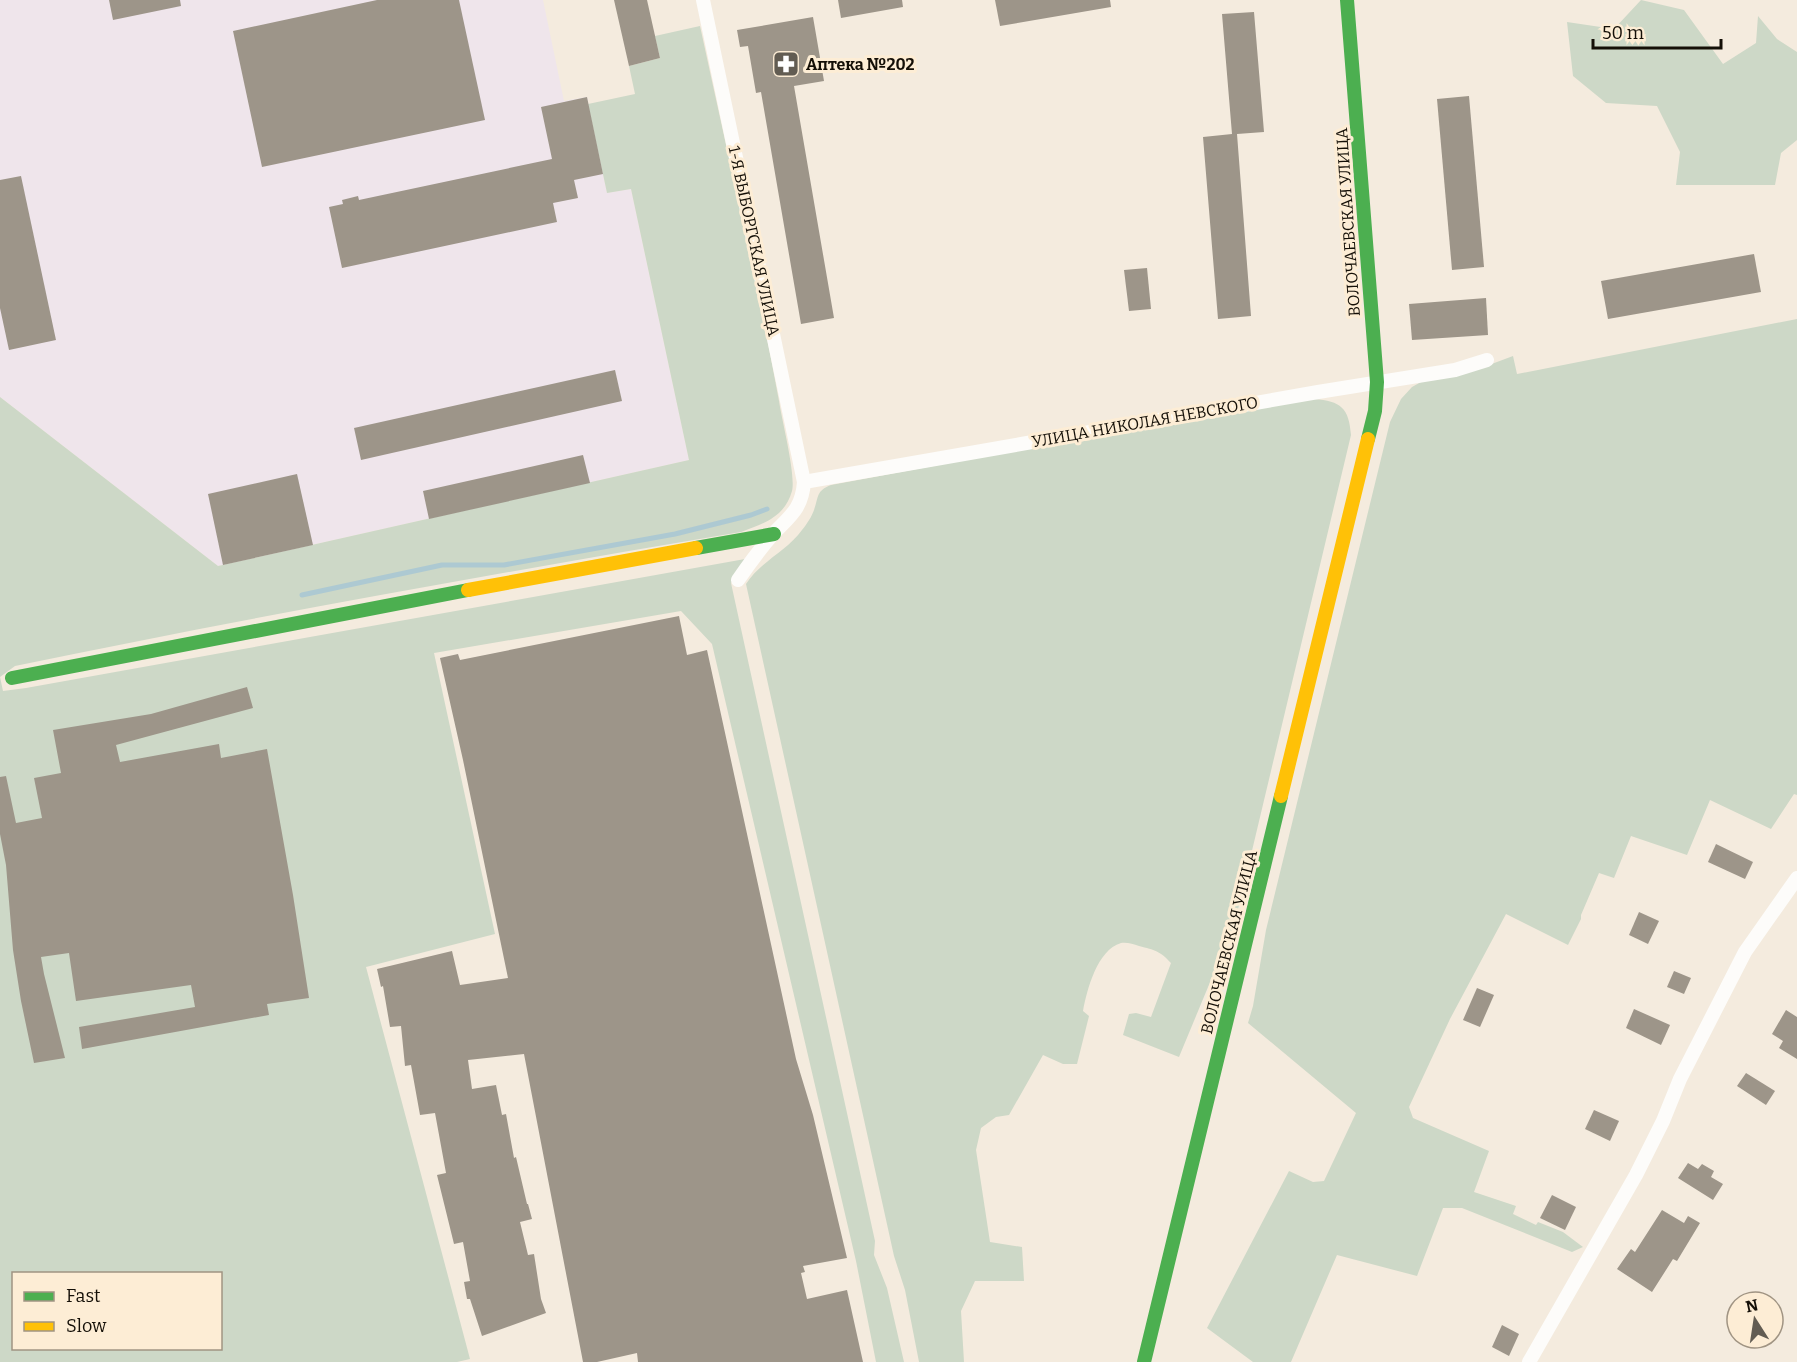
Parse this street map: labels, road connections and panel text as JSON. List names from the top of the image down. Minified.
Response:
{"streets":{"street":["ВОЛОЧАЕВСКАЯ УЛИЦА","1-Я ВЫБОРГСКАЯ УЛИЦА","УЛИЦА НИКОЛАЯ НЕВСКОГО"]},"crossings":[["ВОЛОЧАЕВСКАЯ УЛИЦА","УЛИЦА НИКОЛАЯ НЕВСКОГО"],["1-Я ВЫБОРГСКАЯ УЛИЦА","УЛИЦА НИКОЛАЯ НЕВСКОГО"]],"places":{"pharmacy":["Аптека №202"]},"legend":["Fast","Slow"],"scale_bar":"50 m","north":"top"}
